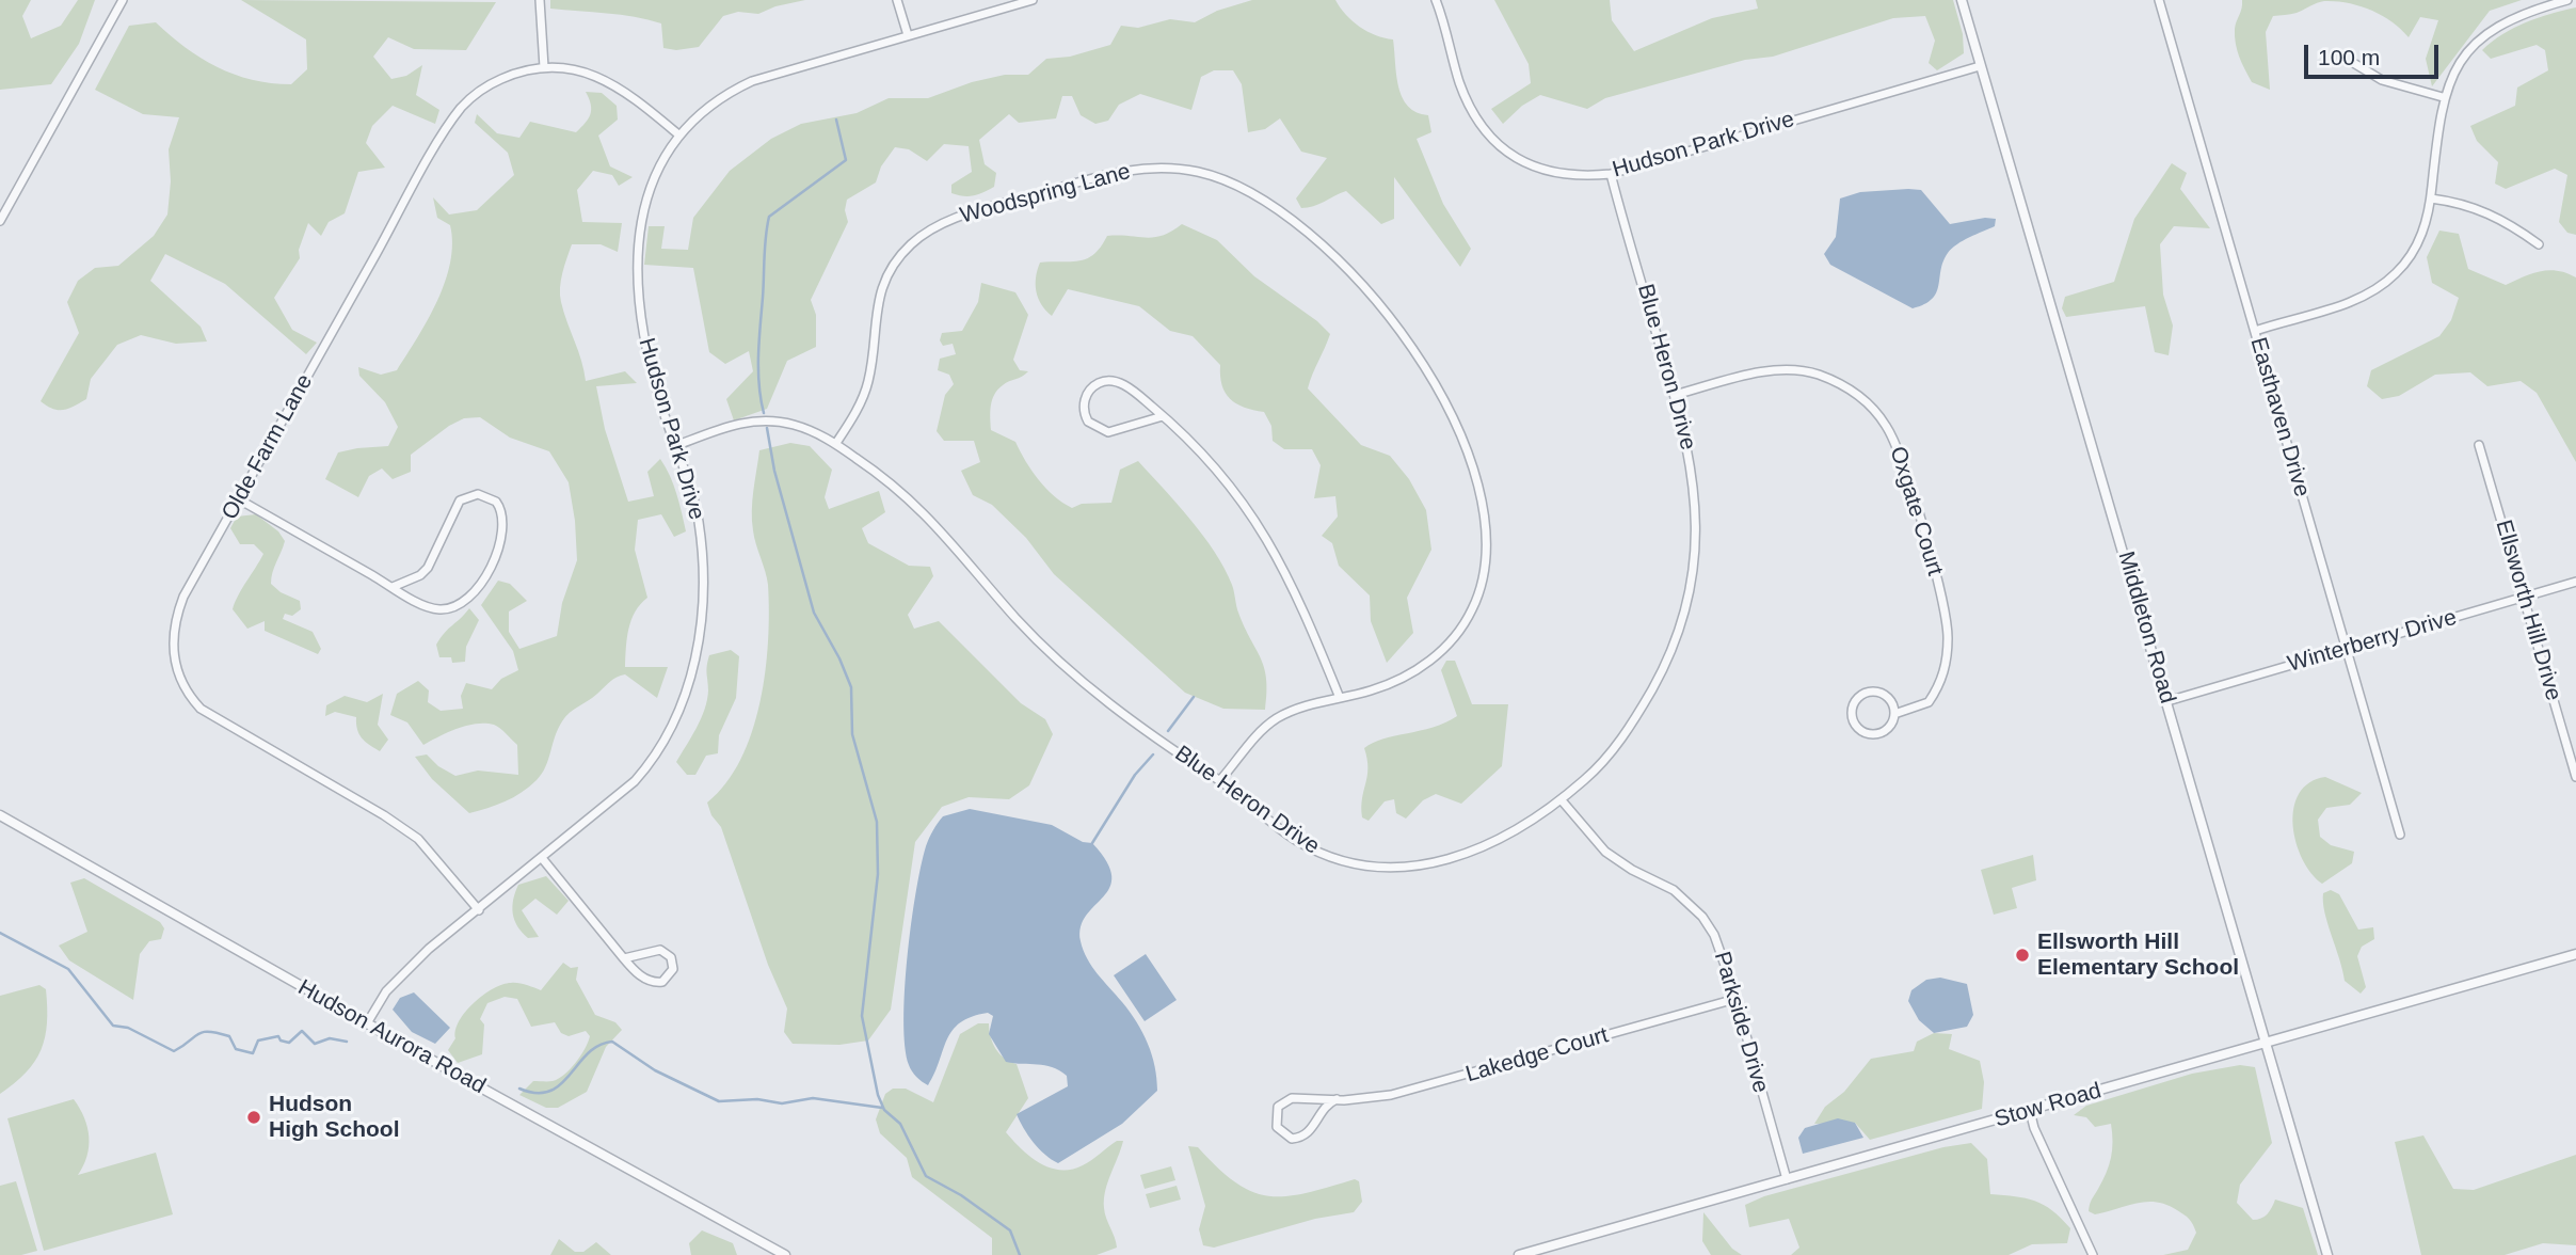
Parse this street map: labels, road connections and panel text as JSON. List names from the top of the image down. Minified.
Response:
{"streets":{"street":["Hudson Park Drive","Woodspring Lane","Blue Heron Drive","Easthaven Drive","Olde Farm Lane","Oxgate Court","Ellsworth Hill Drive","Middleton Road","Winterberry Drive","Parkside Drive","Hudson Aurora Road","Lakedge Court","Stow Road"]},"crossings":[["Hudson Park Drive","Blue Heron Drive"],["Hudson Park Drive","Olde Farm Lane"],["Hudson Park Drive","Middleton Road"],["Hudson Park Drive","Hudson Aurora Road"],["Woodspring Lane","Blue Heron Drive"],["Blue Heron Drive","Oxgate Court"],["Blue Heron Drive","Parkside Drive"],["Easthaven Drive","Winterberry Drive"],["Ellsworth Hill Drive","Winterberry Drive"],["Middleton Road","Winterberry Drive"],["Middleton Road","Stow Road"],["Parkside Drive","Lakedge Court"],["Parkside Drive","Stow Road"]],"places":["Ellsworth Hill Elementary School","Hudson High School"],"scale_bar":"100 m"}
